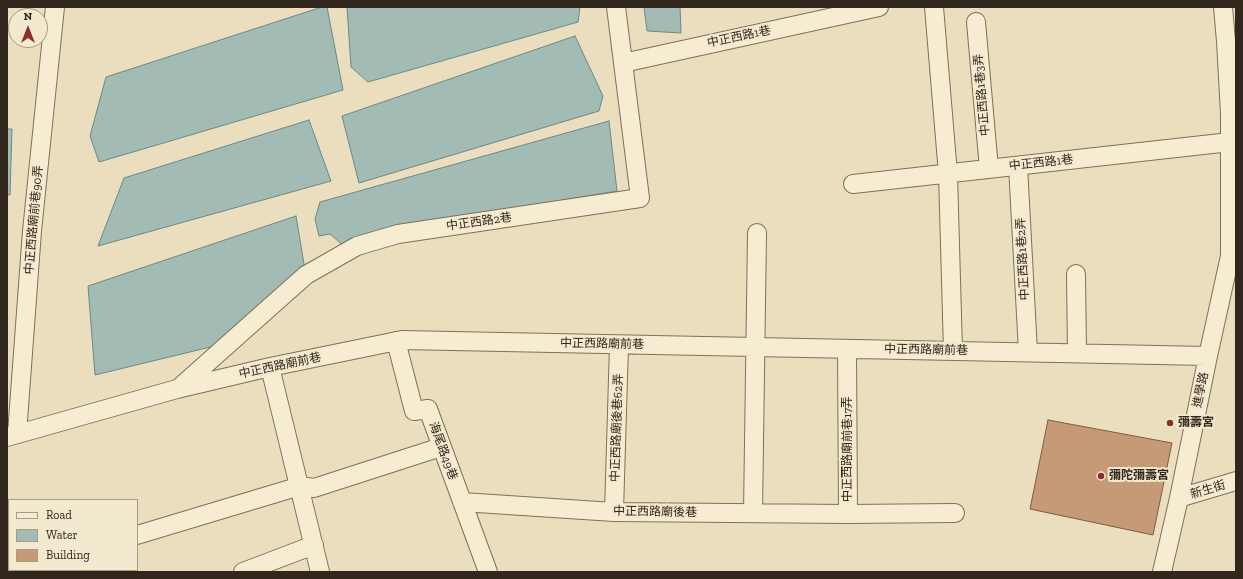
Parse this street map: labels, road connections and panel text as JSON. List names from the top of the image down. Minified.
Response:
{"streets":{"street":["中正西路1巷","中正西路1巷3弄","中正西路廟前巷90弄","中正西路2巷","中正西路1巷2弄","中正西路廟前巷","進學路","中正西路廟後巷62弄","中正西路廟前巷17弄","海尾路49巷","新生街","中正西路廟後巷"]},"crossings":[["中正西路1巷","中正西路1巷3弄"],["中正西路1巷","中正西路2巷"],["中正西路1巷","中正西路1巷2弄"],["中正西路1巷","進學路"],["中正西路廟前巷90弄","中正西路廟前巷"],["中正西路2巷","中正西路廟前巷"],["中正西路1巷2弄","中正西路廟前巷"],["中正西路廟前巷","進學路"],["中正西路廟前巷","中正西路廟後巷62弄"],["中正西路廟前巷","中正西路廟前巷17弄"],["中正西路廟前巷","海尾路49巷"],["進學路","新生街"],["中正西路廟後巷62弄","中正西路廟後巷"],["中正西路廟前巷17弄","中正西路廟後巷"],["海尾路49巷","中正西路廟後巷"]],"places":["彌壽宮","彌陀彌壽宮"],"legend":["Road","Water","Building"],"north":"top"}
